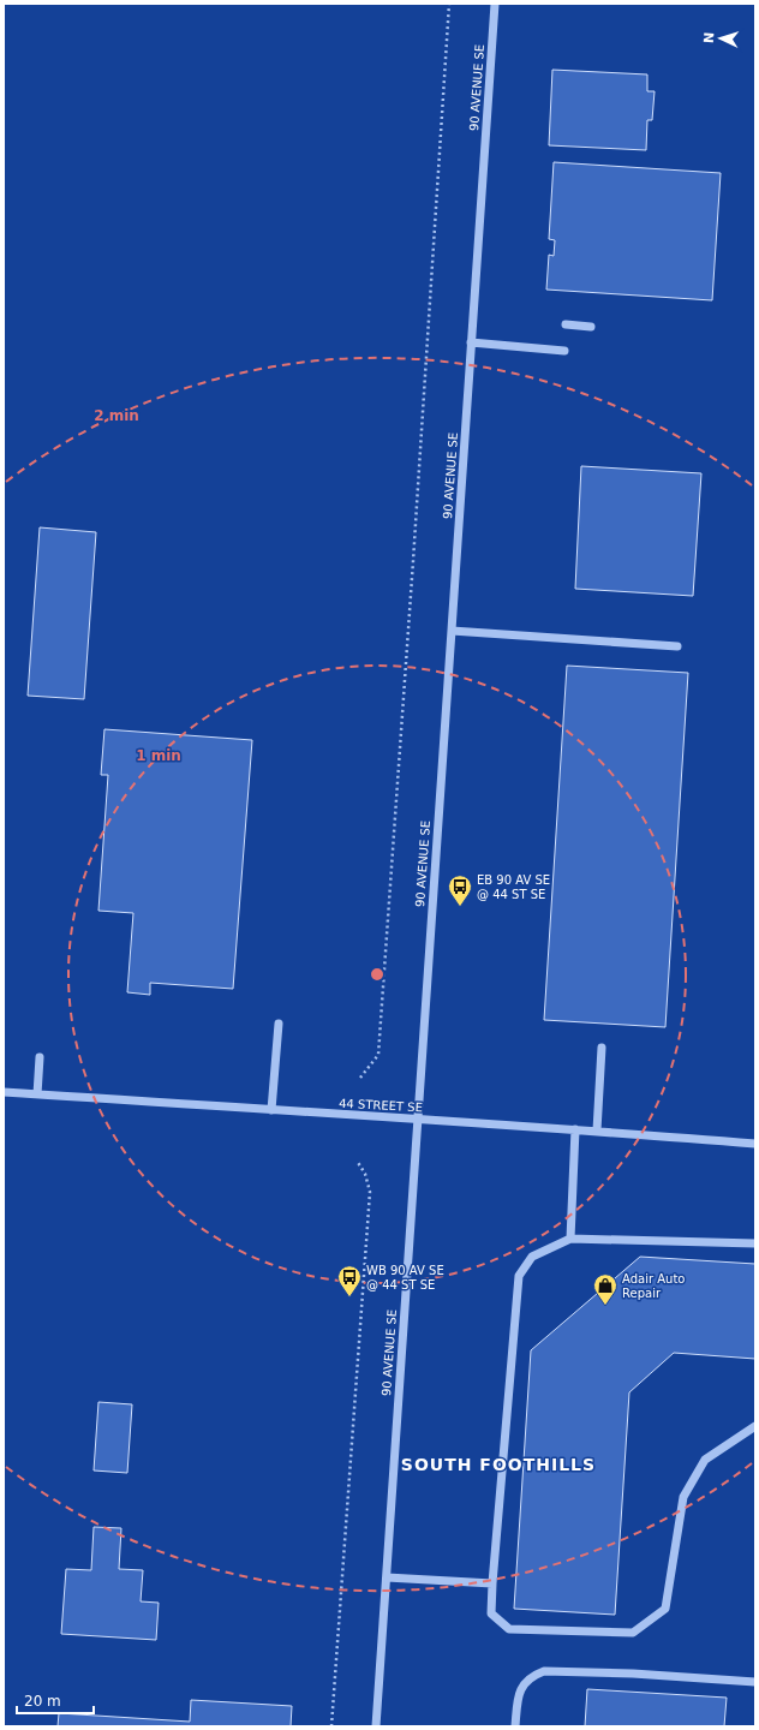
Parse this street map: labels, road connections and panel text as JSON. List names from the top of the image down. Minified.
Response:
{"streets":{"street":["90 AVENUE SE","44 STREET SE"]},"crossings":[["90 AVENUE SE","44 STREET SE"]],"districts":["SOUTH FOOTHILLS"],"places":{"bus stop":["EB 90 AV SE @ 44 ST SE","WB 90 AV SE @ 44 ST SE"],"shop":["Adair Auto Repair"]},"scale_bar":"20 m","north":"left","rings":["2 min","1 min"]}
